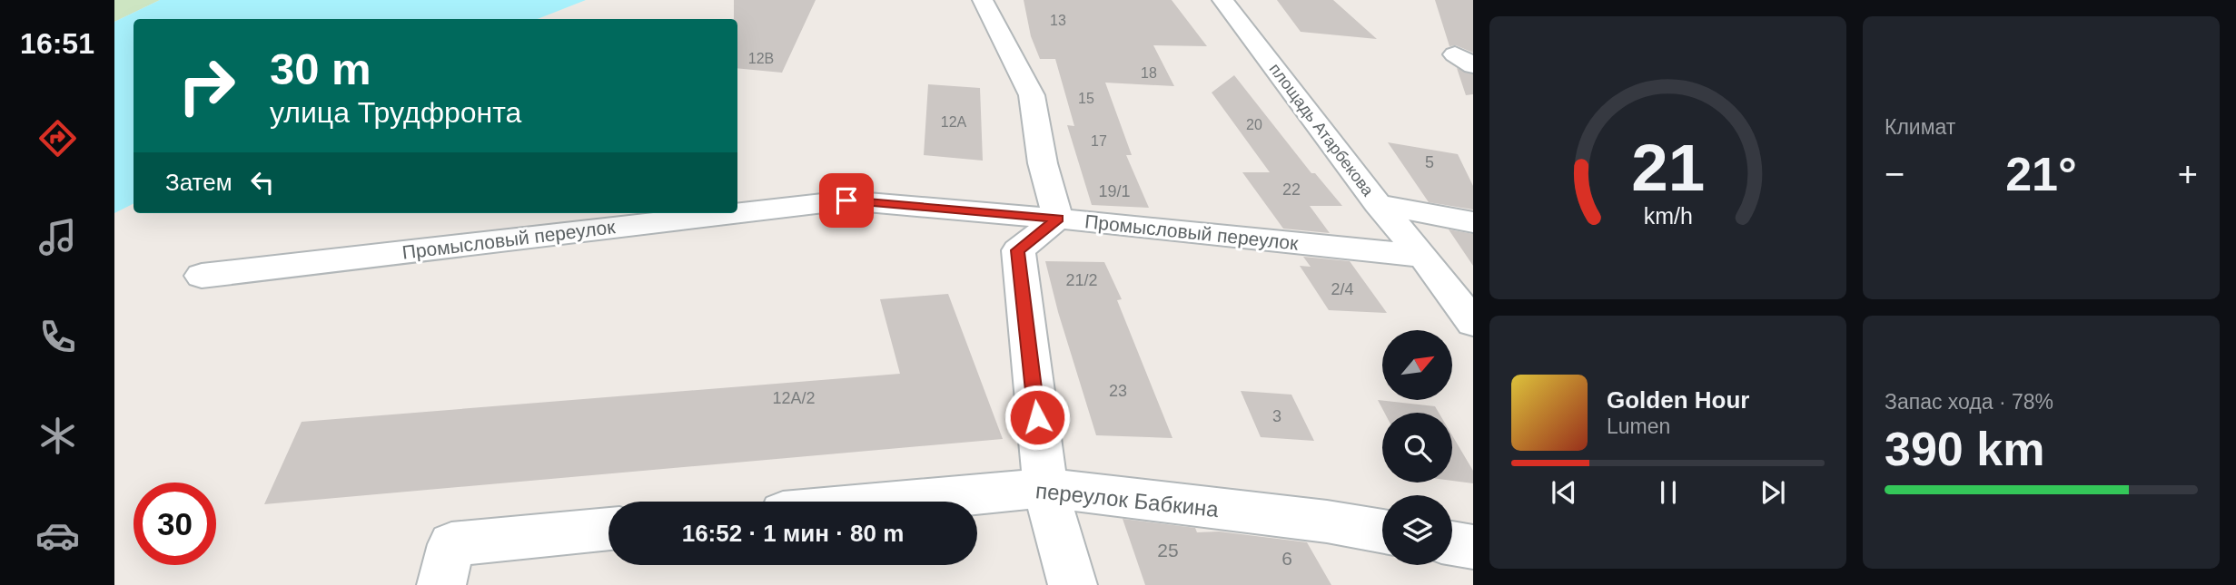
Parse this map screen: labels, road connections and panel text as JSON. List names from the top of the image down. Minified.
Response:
{"streets":{"street":["площадь Атарбекова","Промысловый переулок","переулок Бабкина"]},"crossings":[["площадь Атарбекова","Промысловый переулок"]],"house_numbers":["13","12В","18","15","12А","20","17","5","22","19/1","21/2","2/4","23","12А/2","3","25","6"],"north":"top right","page":{"tabs":"16:51","tile":["Климат",["Запас хода · 78%","390 km"]],"turn":["30 m","улица Трудфронта"],"heat":["−","21°","+"],"then":"Затем","song":["Golden Hour","Lumen"],"limit":"30","trip":"16:52 · 1 мин · 80 m","gauge":["21","km/h"]}}
